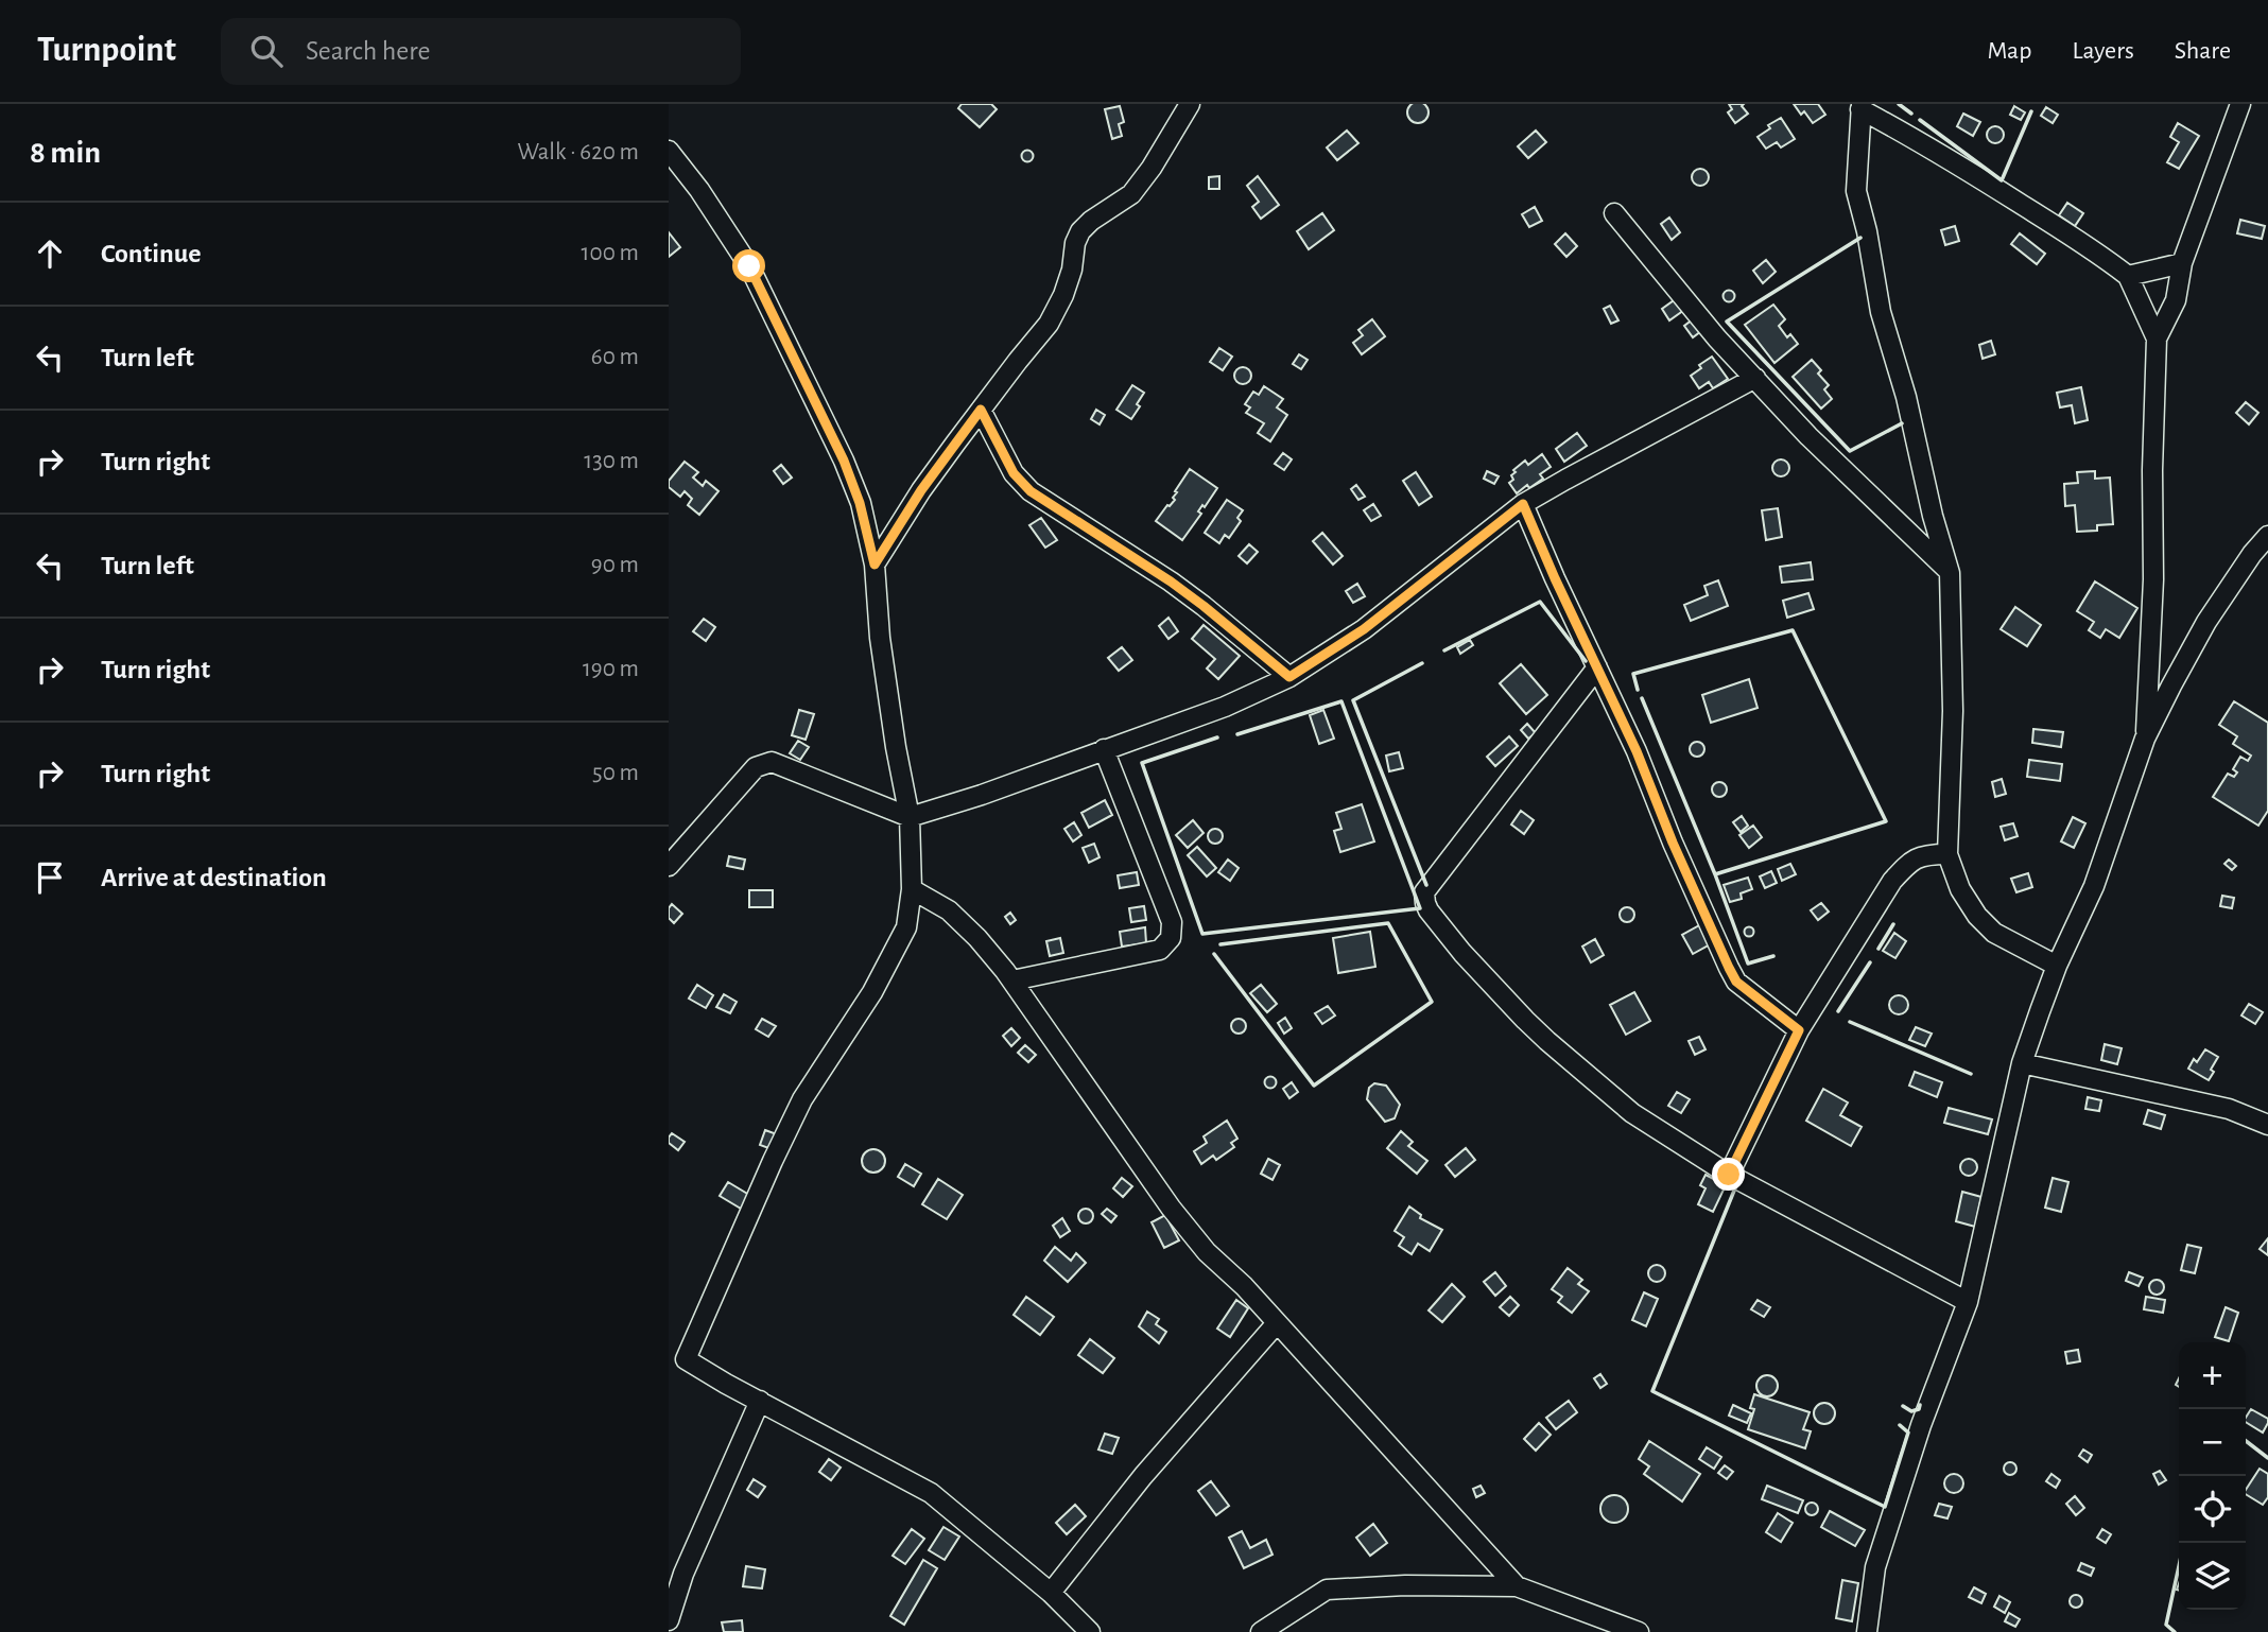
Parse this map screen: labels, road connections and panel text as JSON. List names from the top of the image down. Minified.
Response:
{"page":{"header":"Turnpoint","search":"Search here","nav":["Map","Layers","Share"],"heading":["8 min","Walk · 620 m"],"list":[["Continue","100 m"],["Turn left","60 m"],["Turn right","130 m"],["Turn left","90 m"],["Turn right","190 m"],["Turn right","50 m"],"Arrive at destination"],"map_buttons":["+","−"]}}
